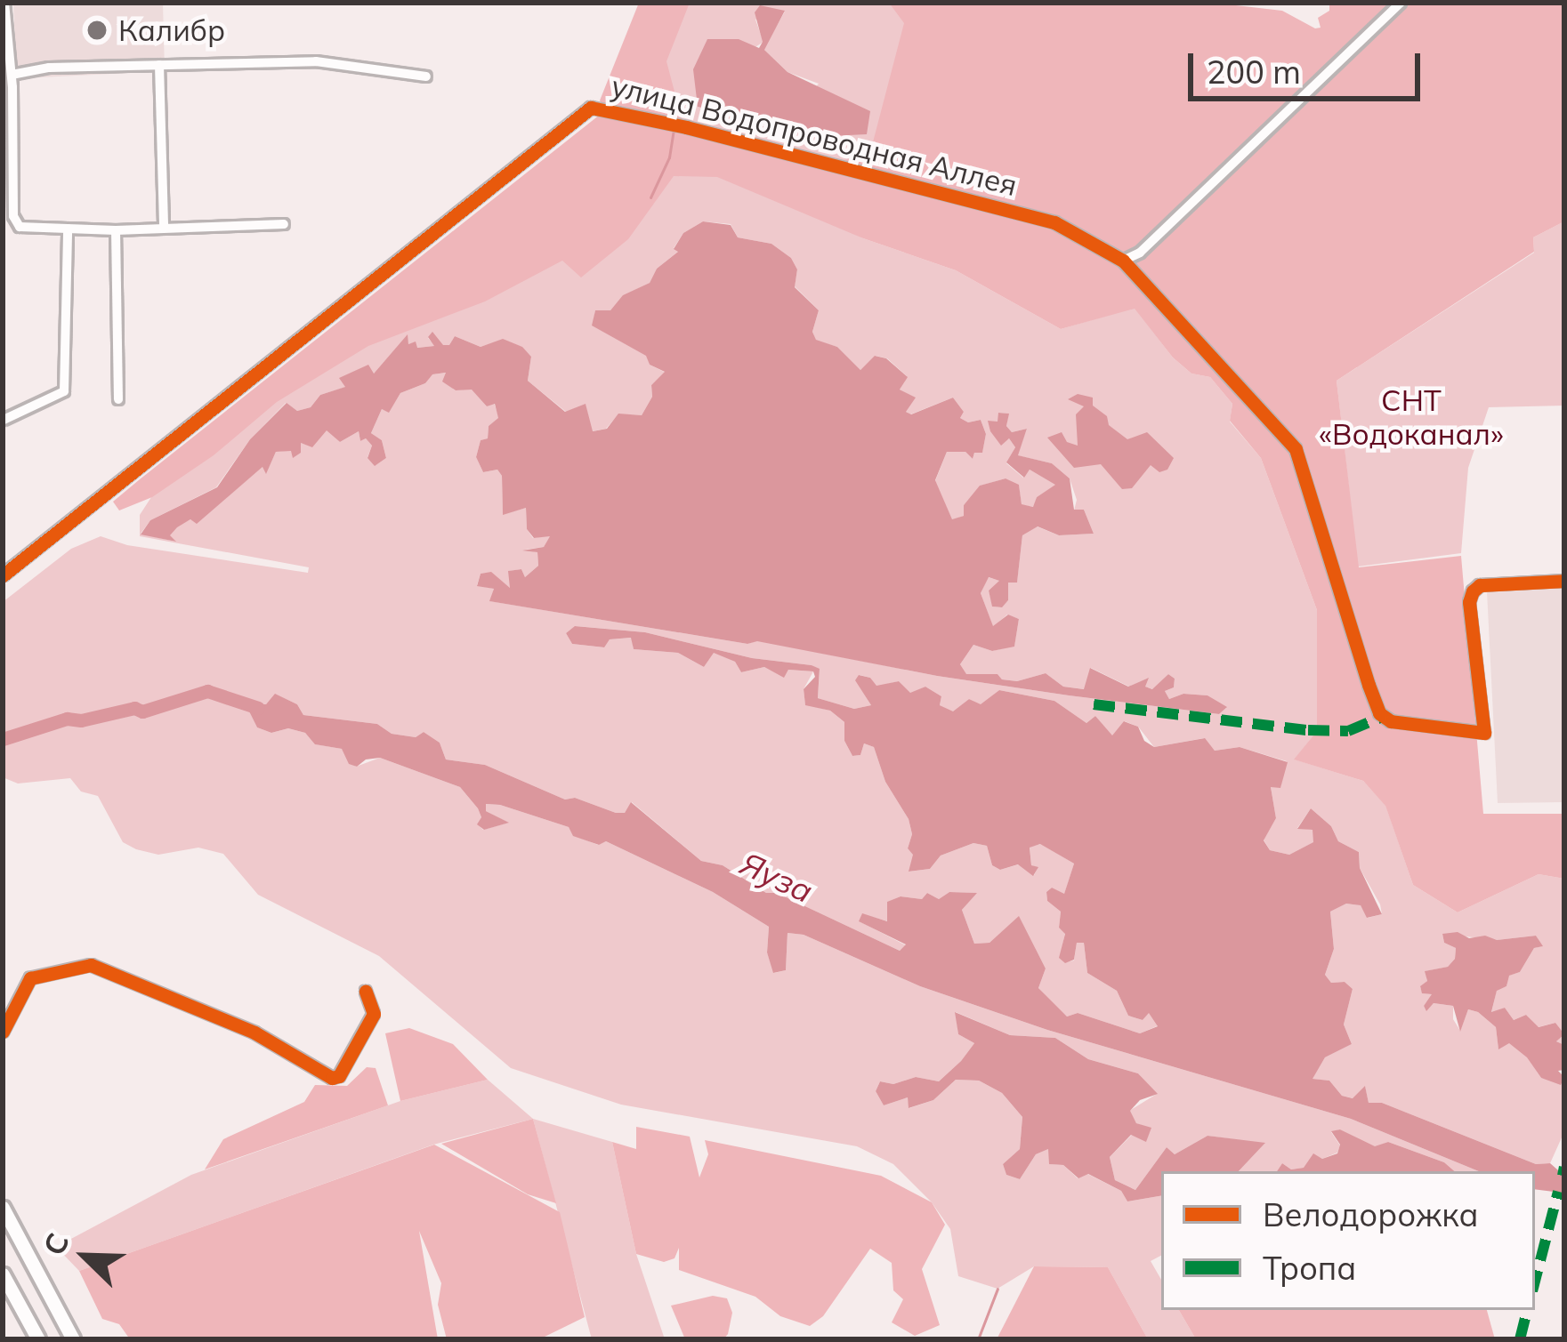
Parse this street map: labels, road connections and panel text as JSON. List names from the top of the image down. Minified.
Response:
{"streets":{"street":["улица Водопроводная Аллея"]},"water":["Яуза"],"parks":["СНТ «Водоканал»"],"places":["Калибр"],"legend":["Велодорожка","Тропа"],"scale_bar":"200 m","north":"top left"}
